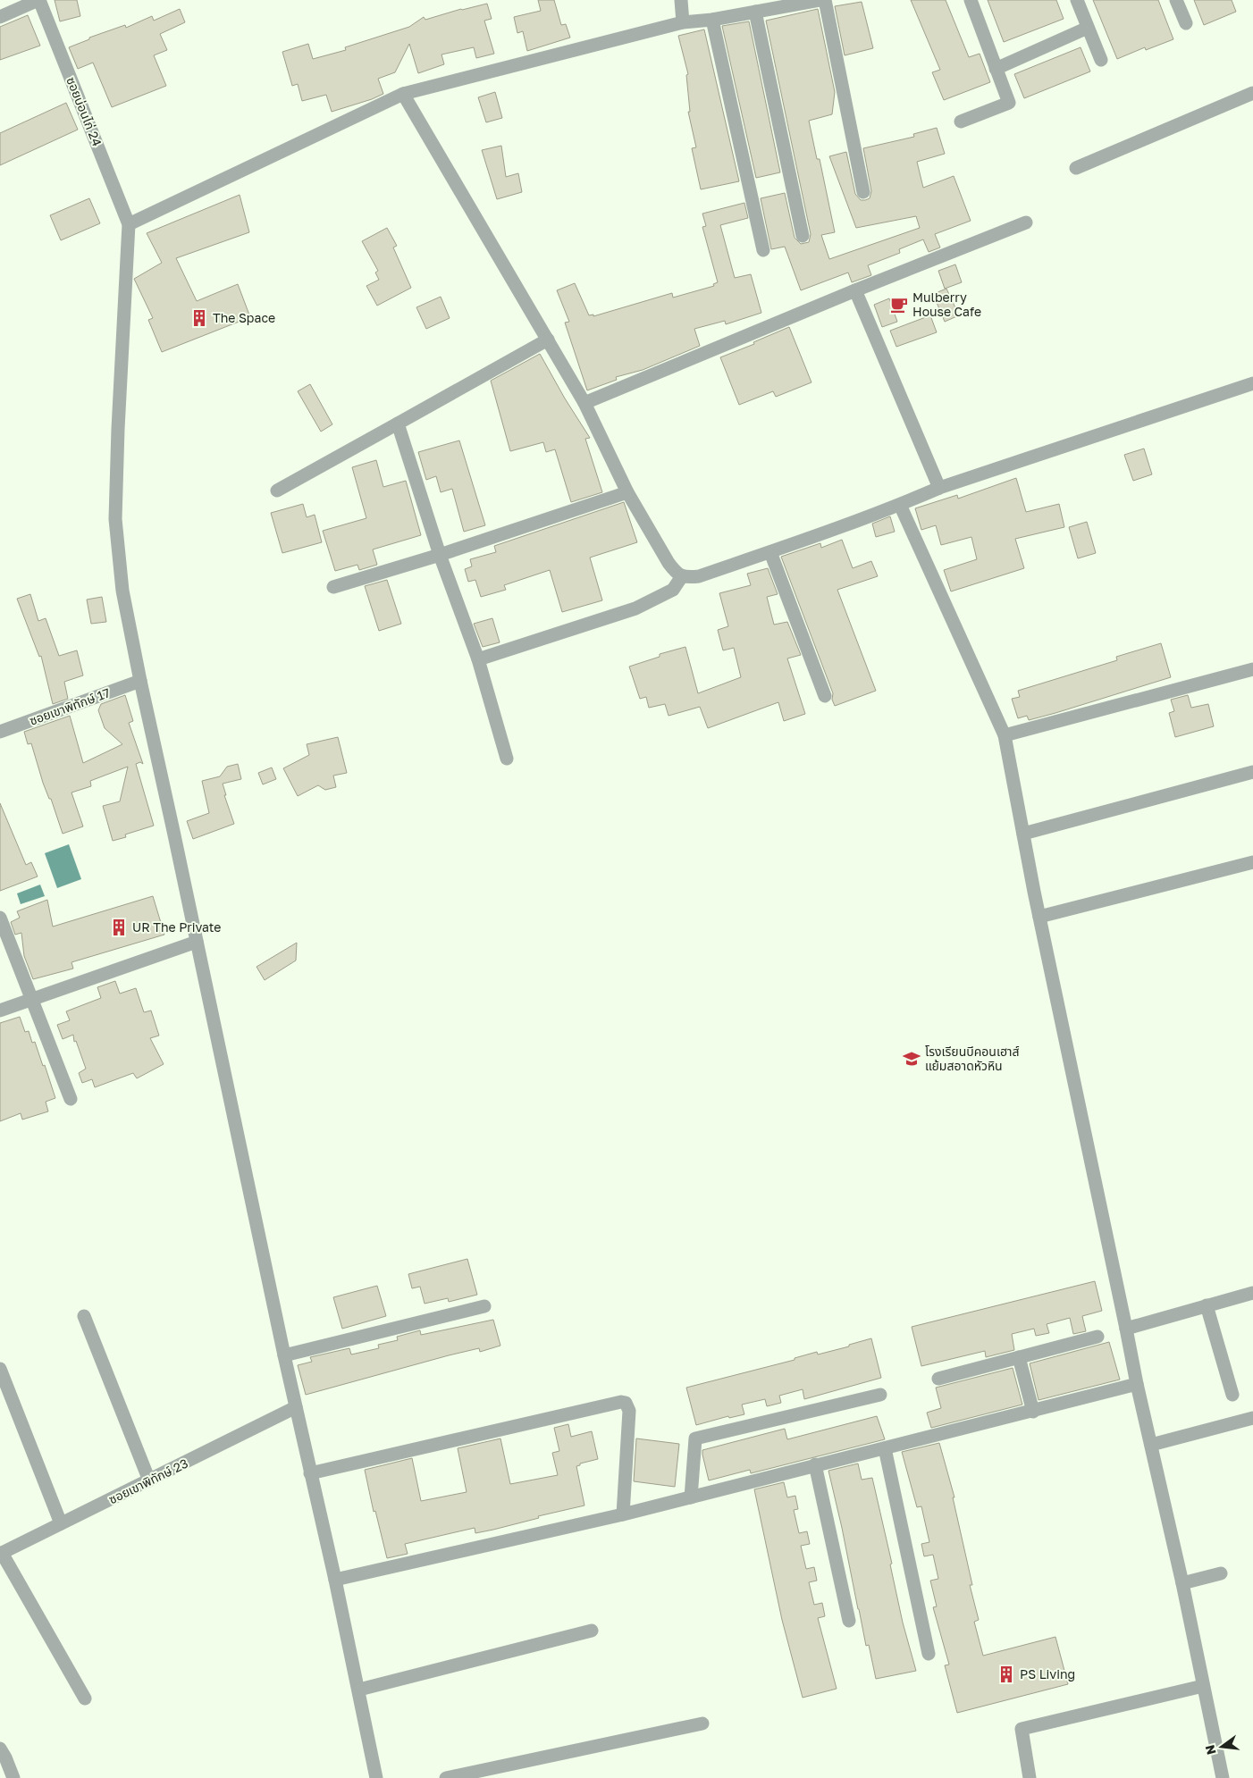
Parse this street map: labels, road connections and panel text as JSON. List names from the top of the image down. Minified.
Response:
{"streets":{"street":["ซอยบ่อนไก่ 24","ซอยเขาพิทักษ์ 17","ซอยเขาพิทักษ์ 23"]},"places":{"cafe":["Mulberry House Cafe"],"building":["The Space","UR The Private","PS Living"],"school or university":["โรงเรียนบีคอนเฮาส์ แย้มสอาดหัวหิน"]},"north":"left"}
